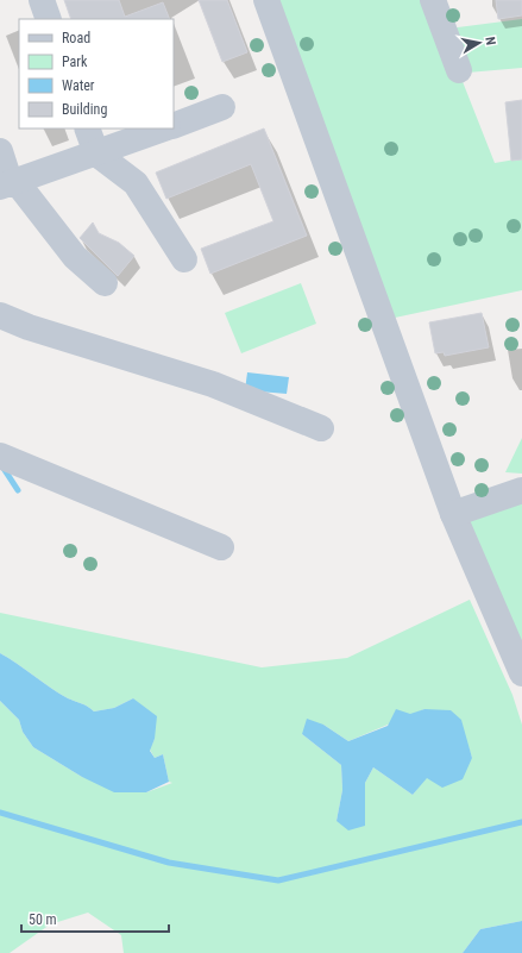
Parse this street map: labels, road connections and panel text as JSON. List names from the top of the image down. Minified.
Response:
{"legend":["Road","Park","Water","Building"],"scale_bar":"50 m","north":"right"}
